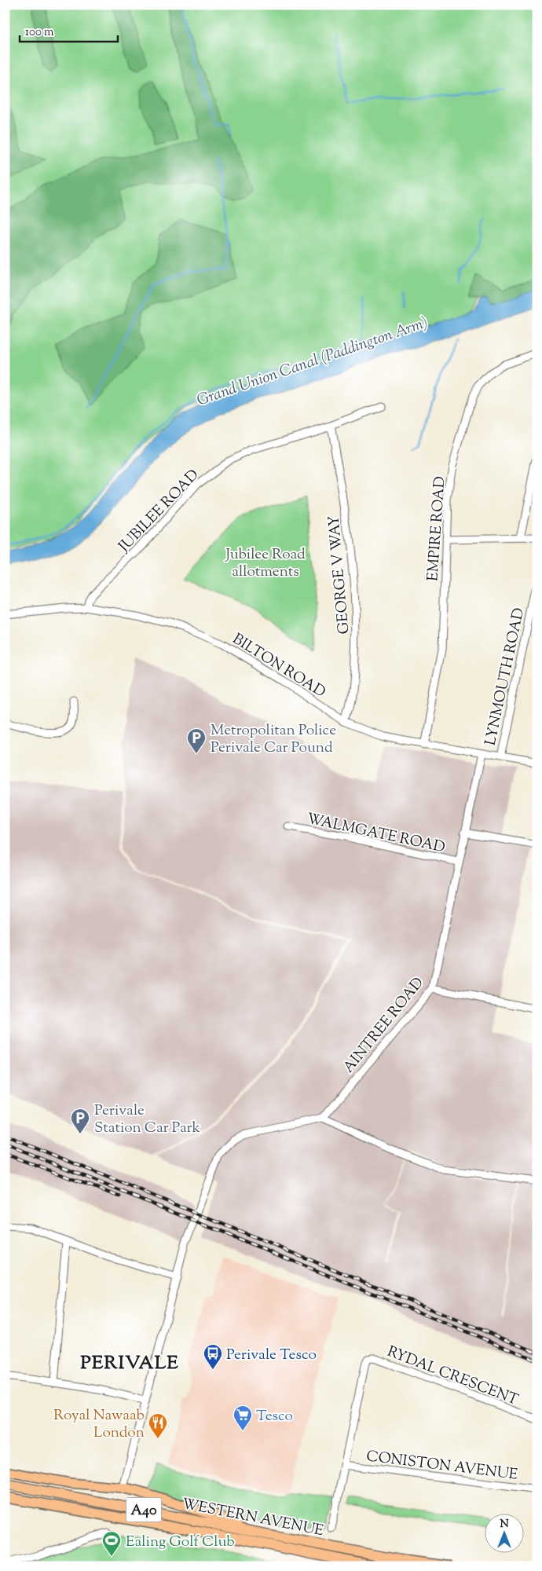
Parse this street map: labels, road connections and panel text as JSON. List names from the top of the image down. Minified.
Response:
{"streets":{"highway":["A40","WESTERN AVENUE"],"street":["JUBILEE ROAD","EMPIRE ROAD","GEORGE V WAY","BILTON ROAD","LYNMOUTH ROAD","WALMGATE ROAD","AINTREE ROAD","RYDAL CRESCENT","CONISTON AVENUE"]},"crossings":[["JUBILEE ROAD","GEORGE V WAY"],["JUBILEE ROAD","BILTON ROAD"],["EMPIRE ROAD","BILTON ROAD"],["GEORGE V WAY","BILTON ROAD"],["BILTON ROAD","LYNMOUTH ROAD"],["BILTON ROAD","AINTREE ROAD"],["WALMGATE ROAD","AINTREE ROAD"],["RYDAL CRESCENT","CONISTON AVENUE"],["A40","WESTERN AVENUE"]],"districts":["PERIVALE"],"water":["Grand Union Canal (Paddington Arm)"],"parks":["Jubilee Road allotments"],"places":{"parking":["Metropolitan Police Perivale Car Pound","Perivale Station Car Park"],"bus stop":["Perivale Tesco"],"supermarket":["Tesco"],"restaurant":["Royal Nawaab London"],"sports":["Ealing Golf Club"]},"scale_bar":"100 m","north":"top"}
